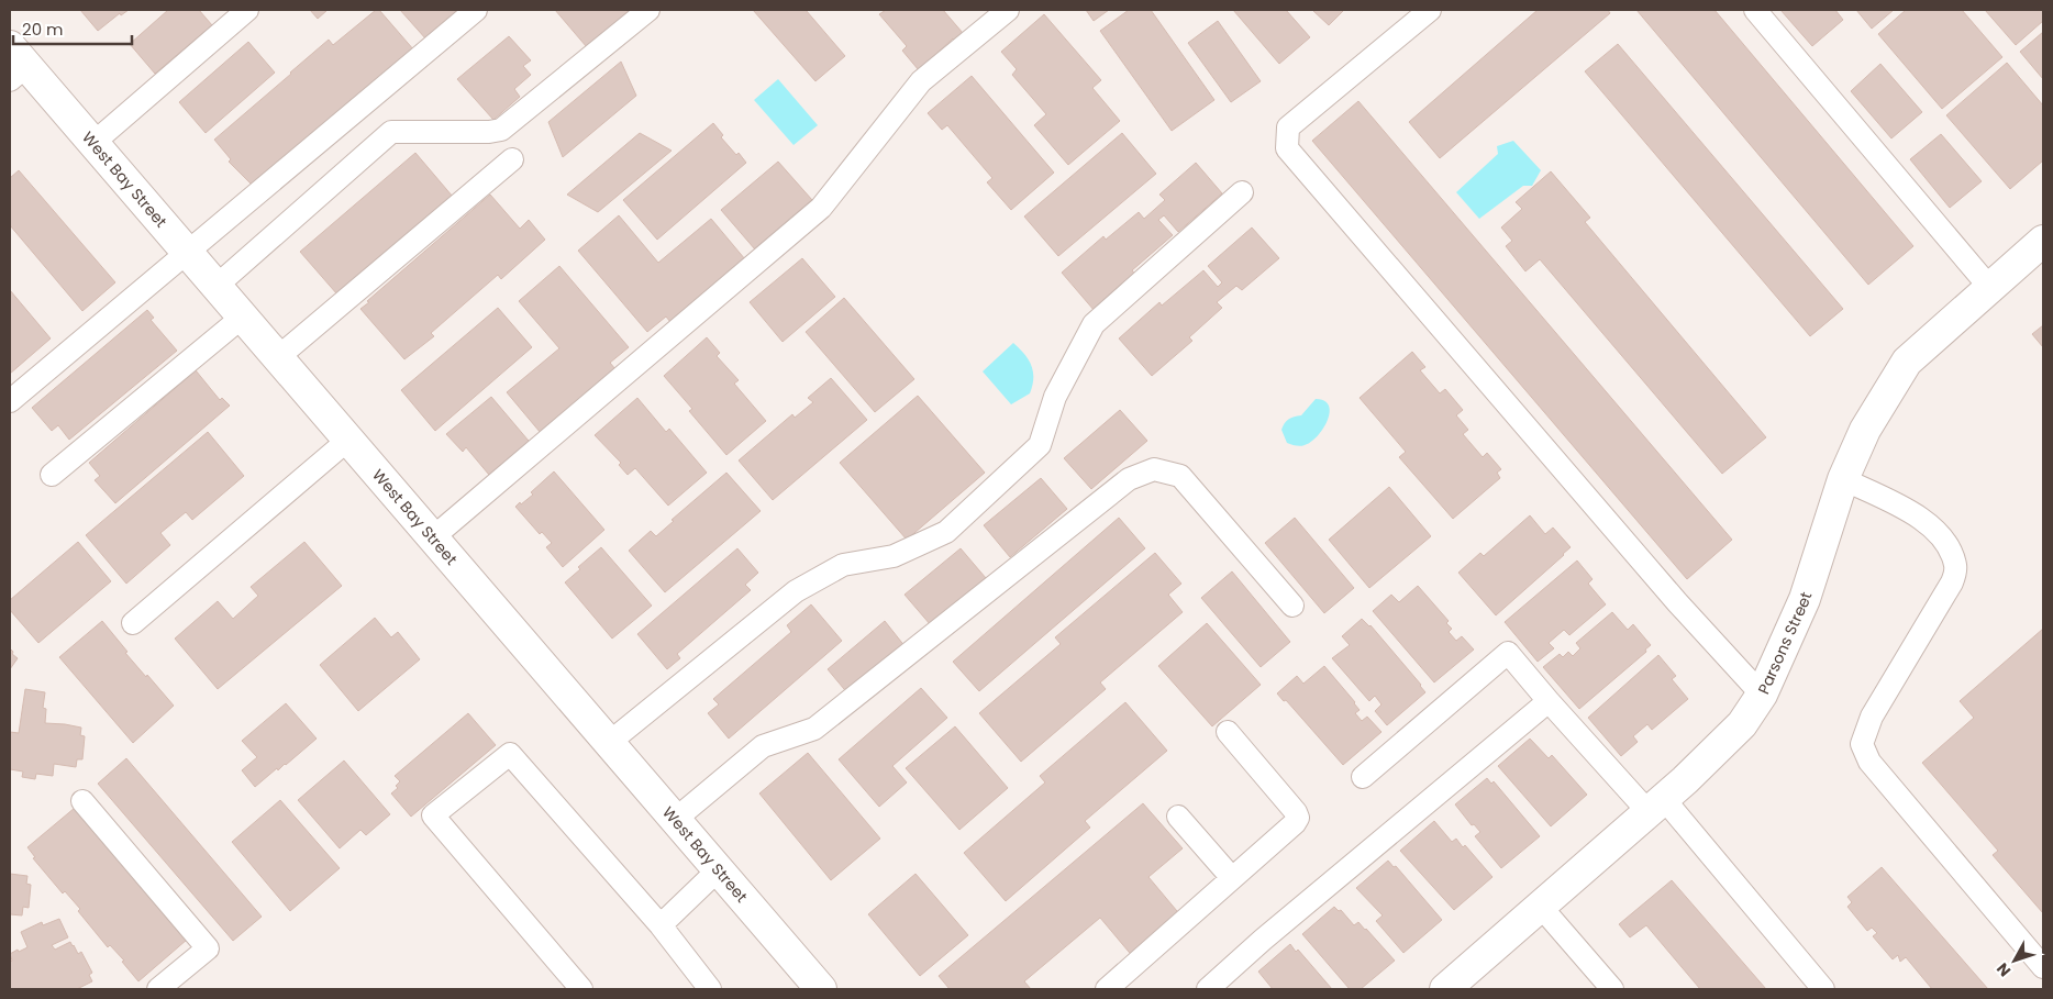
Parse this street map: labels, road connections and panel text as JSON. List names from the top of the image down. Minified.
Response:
{"streets":{"street":["West Bay Street","Parsons Street"]},"scale_bar":"20 m","north":"bottom left"}
